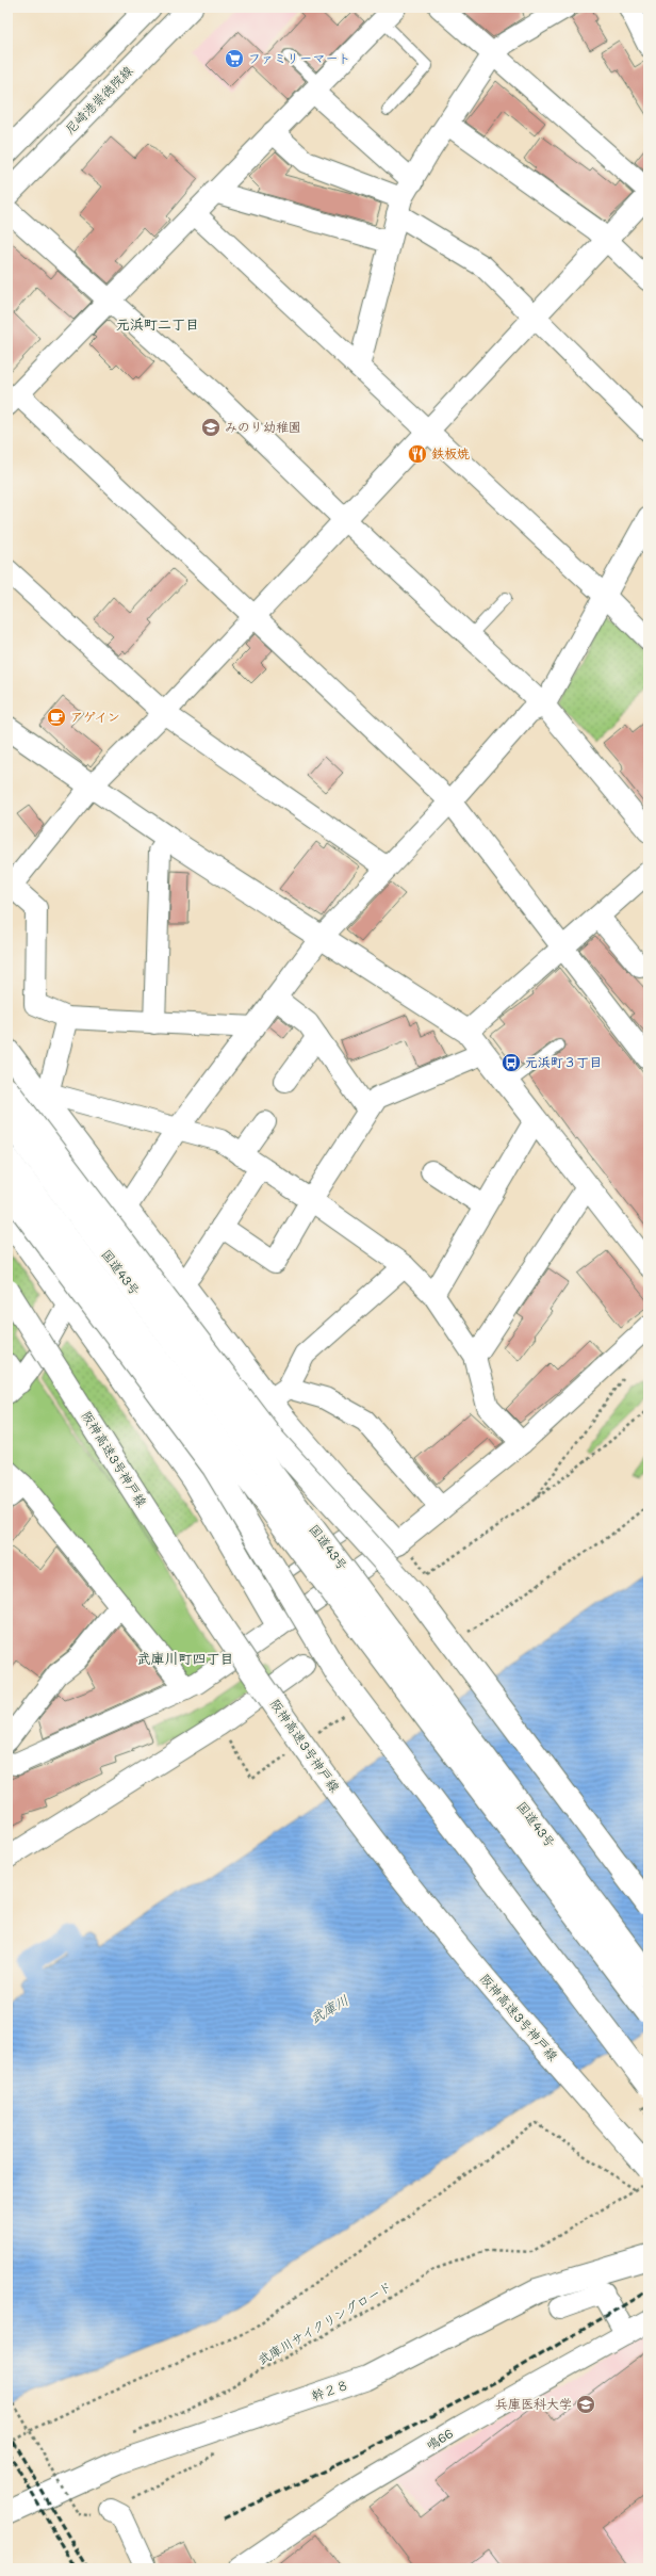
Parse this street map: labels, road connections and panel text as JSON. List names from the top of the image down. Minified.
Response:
{"streets":{"main road":["尼崎港崇徳院線","国道43号","阪神高速3号神戸線","幹２８"],"street":["鳴66"],"path":["武庫川サイクリングロード"]},"districts":["元浜町二丁目","武庫川町四丁目"],"water":["武庫川"],"places":{"supermarket":["ファミリーマート"],"school or university":["みのり幼稚園","兵庫医科大学"],"restaurant":["鉄板焼"],"cafe":["アゲイン"],"bus stop":["元浜町３丁目"]}}
